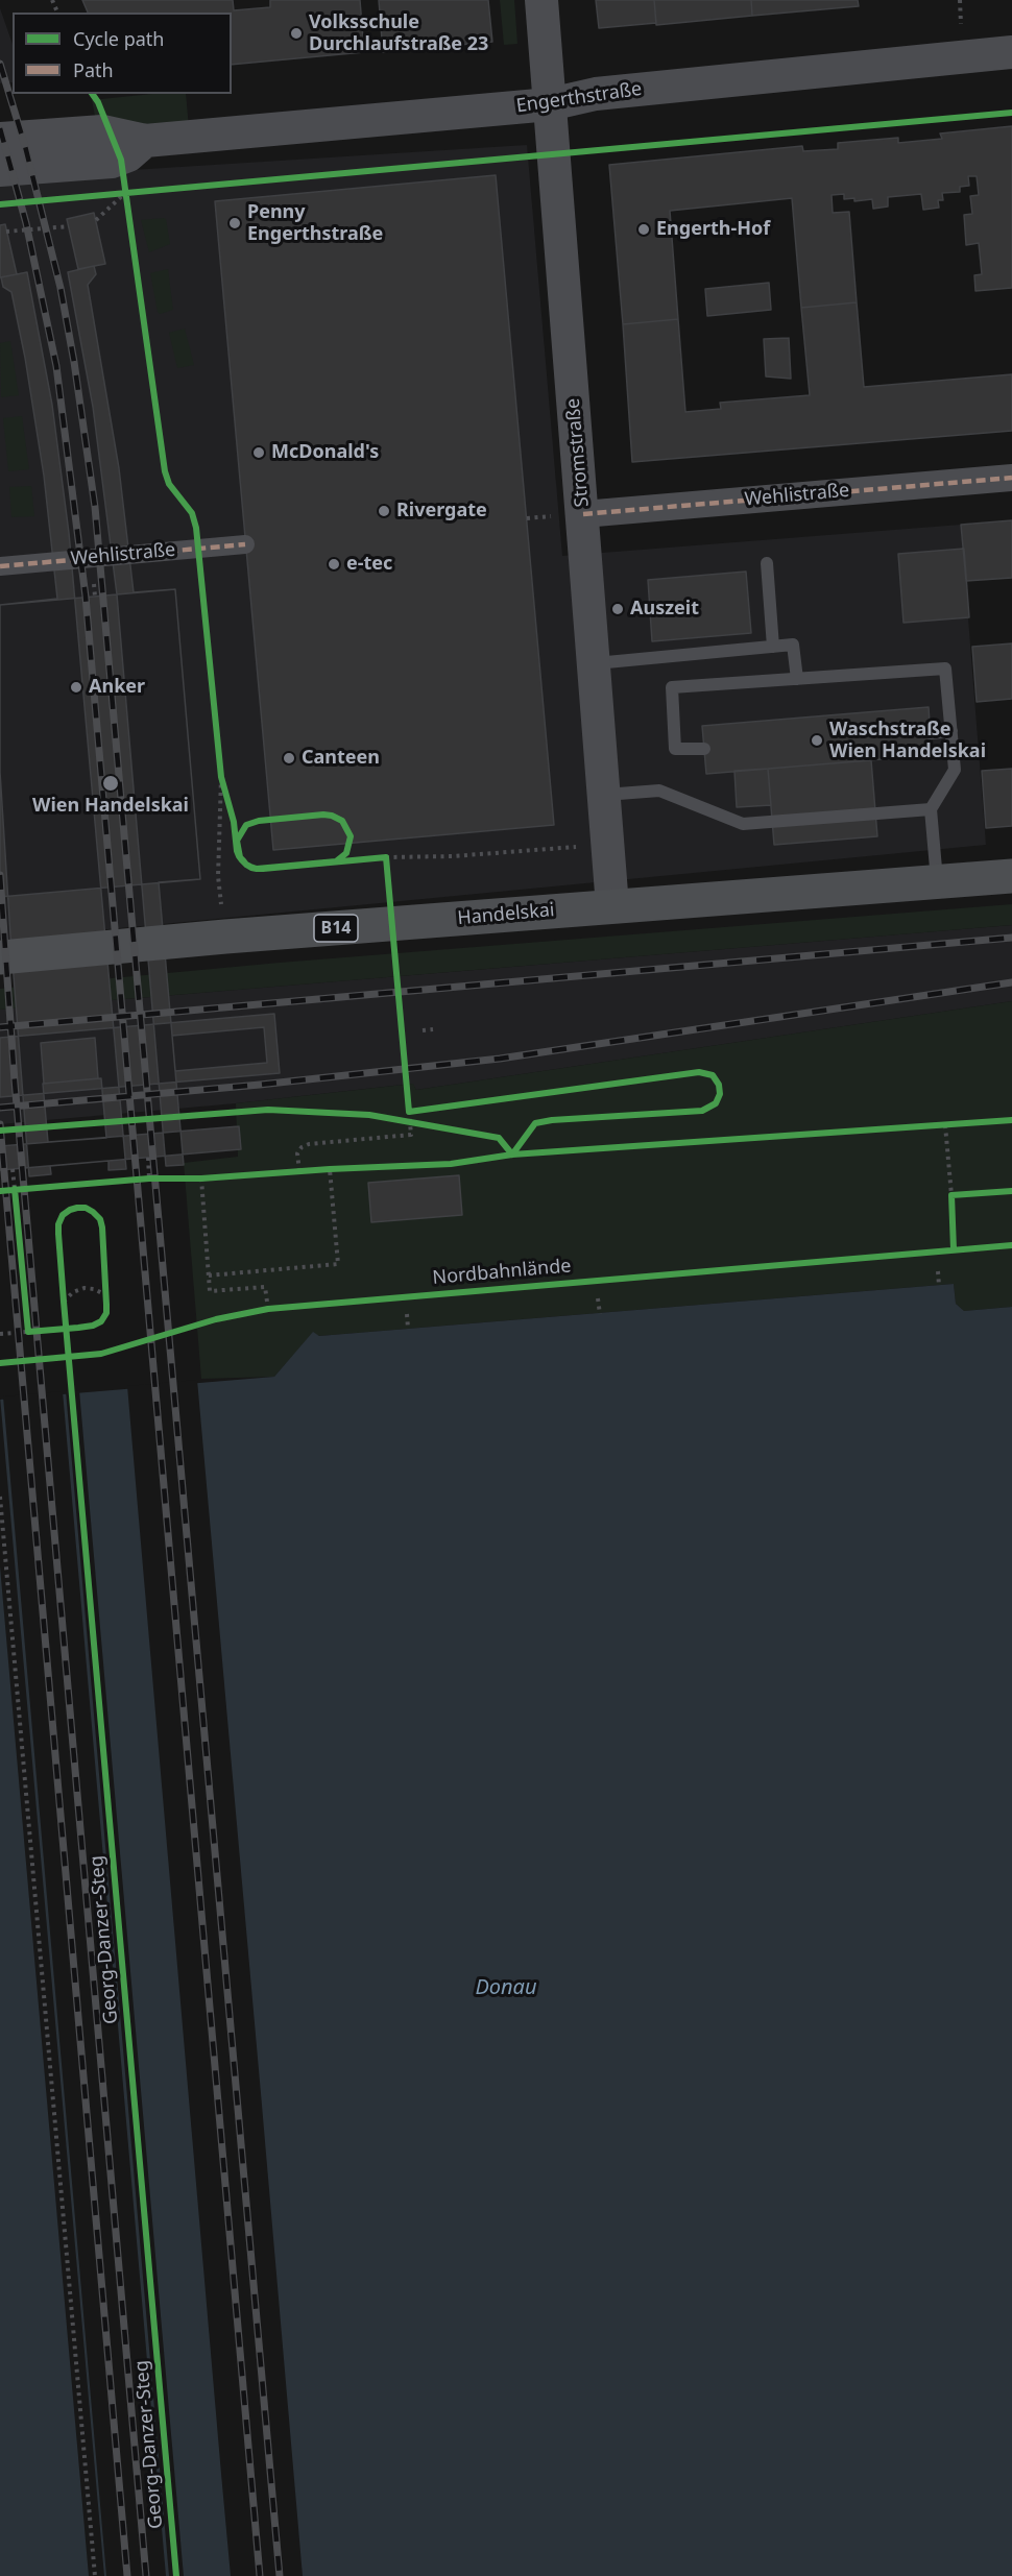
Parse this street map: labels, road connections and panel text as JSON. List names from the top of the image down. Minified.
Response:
{"streets":{"main road":["Handelskai","B14"],"street":["Engerthstraße","Stromstraße","Wehlistraße"],"cycle path":["Nordbahnlände","Georg-Danzer-Steg"]},"crossings":[["Engerthstraße","Stromstraße"],["Stromstraße","Wehlistraße"],["Stromstraße","Handelskai"]],"water":["Donau"],"places":["Volksschule Durchlaufstraße 23","Penny Engerthstraße","Engerth-Hof","McDonald's","Rivergate","e-tec","Auszeit","Anker","Waschstraße Wien Handelskai","Canteen","Wien Handelskai"],"legend":["Cycle path","Path"]}
